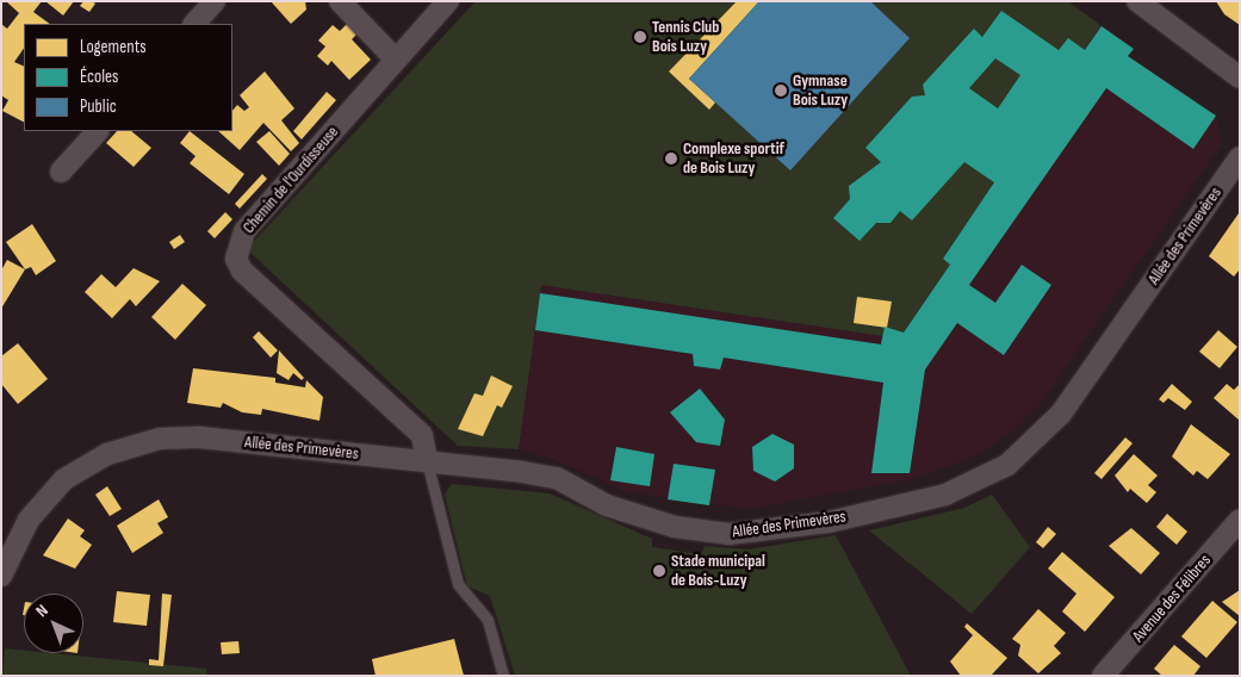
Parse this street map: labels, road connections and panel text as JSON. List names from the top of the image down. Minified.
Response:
{"streets":{"street":["Chemin de l'Ourdisseuse","Allée des Primevères","Avenue des Félibres"]},"crossings":[["Chemin de l'Ourdisseuse","Allée des Primevères"]],"places":["Tennis Club Bois Luzy","Gymnase Bois Luzy","Complexe sportif de Bois Luzy","Stade municipal de Bois-Luzy"],"legend":["Logements","Écoles","Public"],"north":"top left"}
